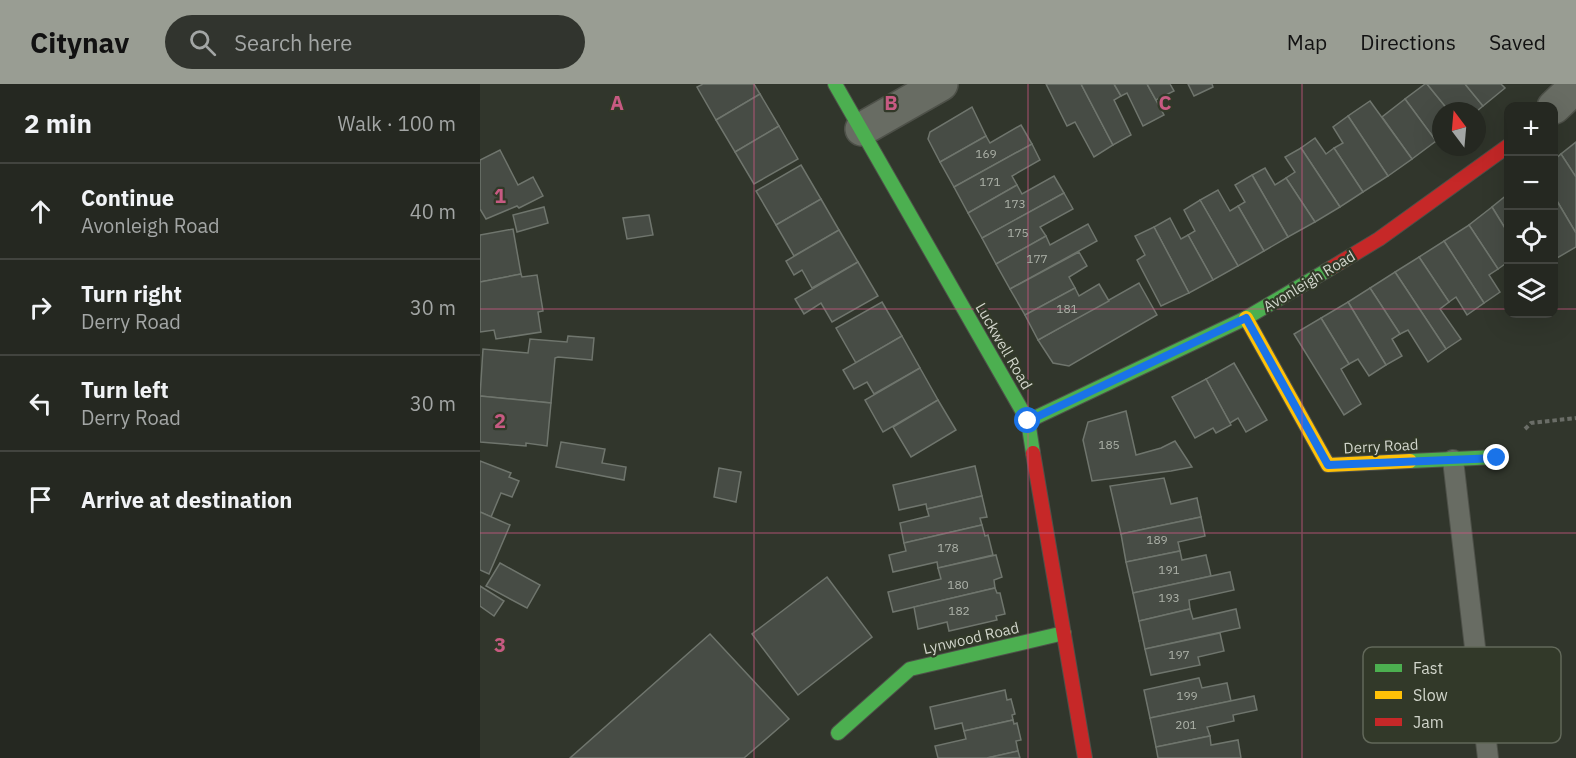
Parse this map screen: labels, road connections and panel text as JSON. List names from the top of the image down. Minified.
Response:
{"streets":{"street":["Avonleigh Road","Luckwell Road","Derry Road","Lynwood Road"]},"crossings":[["Avonleigh Road","Luckwell Road"],["Avonleigh Road","Derry Road"],["Luckwell Road","Lynwood Road"]],"house_numbers":["169","171","173","175","177","181","185","189","178","191","180","193","182","197","199","201"],"legend":["Fast","Slow","Jam"],"north":"top","page":{"header":"Citynav","search":"Search here","nav":["Map","Directions","Saved"],"heading":["2 min","Walk · 100 m"],"map_buttons":["+","−"],"list":[["Continue","Avonleigh Road","40 m"],["Turn right","Derry Road","30 m"],["Turn left","Derry Road","30 m"],"Arrive at destination"]},"grid":{"columns":["A","B","C"],"rows":["1","2","3"]}}
